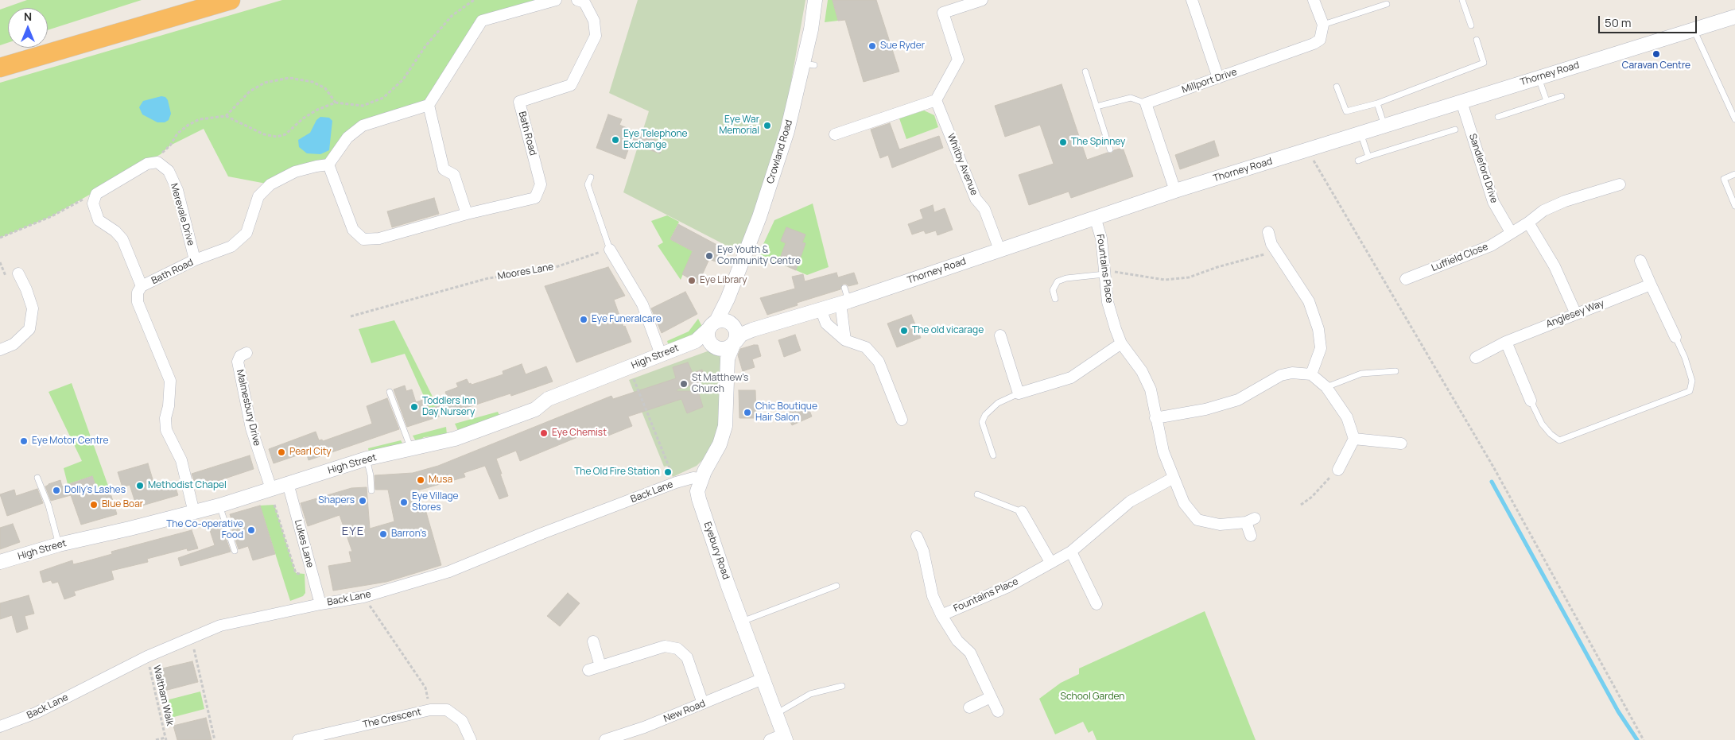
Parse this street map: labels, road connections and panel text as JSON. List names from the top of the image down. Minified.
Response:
{"streets":{"street":["Thorney Road","Millport Drive","Bath Road","Crowland Road","Whitby Avenue","Sandleford Drive","Merevale Drive","Luffield Close","Fountains Place","Anglesey Way","High Street","Malmesbury Drive","Back Lane","Lukes Lane","Eyebury Road","New Road","The Crescent"],"path":["Moores Lane","Waltham Walk"]},"crossings":[["Thorney Road","Whitby Avenue"],["Thorney Road","Sandleford Drive"],["Thorney Road","Fountains Place"],["Thorney Road","High Street"],["Thorney Road","Eyebury Road"],["Bath Road","Merevale Drive"],["Bath Road","High Street"],["Crowland Road","High Street"],["Sandleford Drive","Luffield Close"],["High Street","Malmesbury Drive"],["High Street","Lukes Lane"],["High Street","Eyebury Road"],["Back Lane","Lukes Lane"],["Back Lane","Eyebury Road"],["Back Lane","Waltham Walk"],["Eyebury Road","New Road"]],"districts":["EYE"],"parks":["School Garden"],"places":["Sue Ryder","Caravan Centre","Eye War Memorial","Eye Telephone Exchange","The Spinney","Eye Youth & Community Centre","Eye Library","Eye Funeralcare","The old vicarage","St Matthew's Church","Toddlers Inn Day Nursery","Chic Boutique Hair Salon","Eye Chemist","Eye Motor Centre","Pearl City","The Old Fire Station","Musa","Methodist Chapel","Dolly's Lashes","Shapers","Eye Village Stores","Blue Boar","The Co-operative Food","Barron's"],"scale_bar":"50 m","north":"top"}
